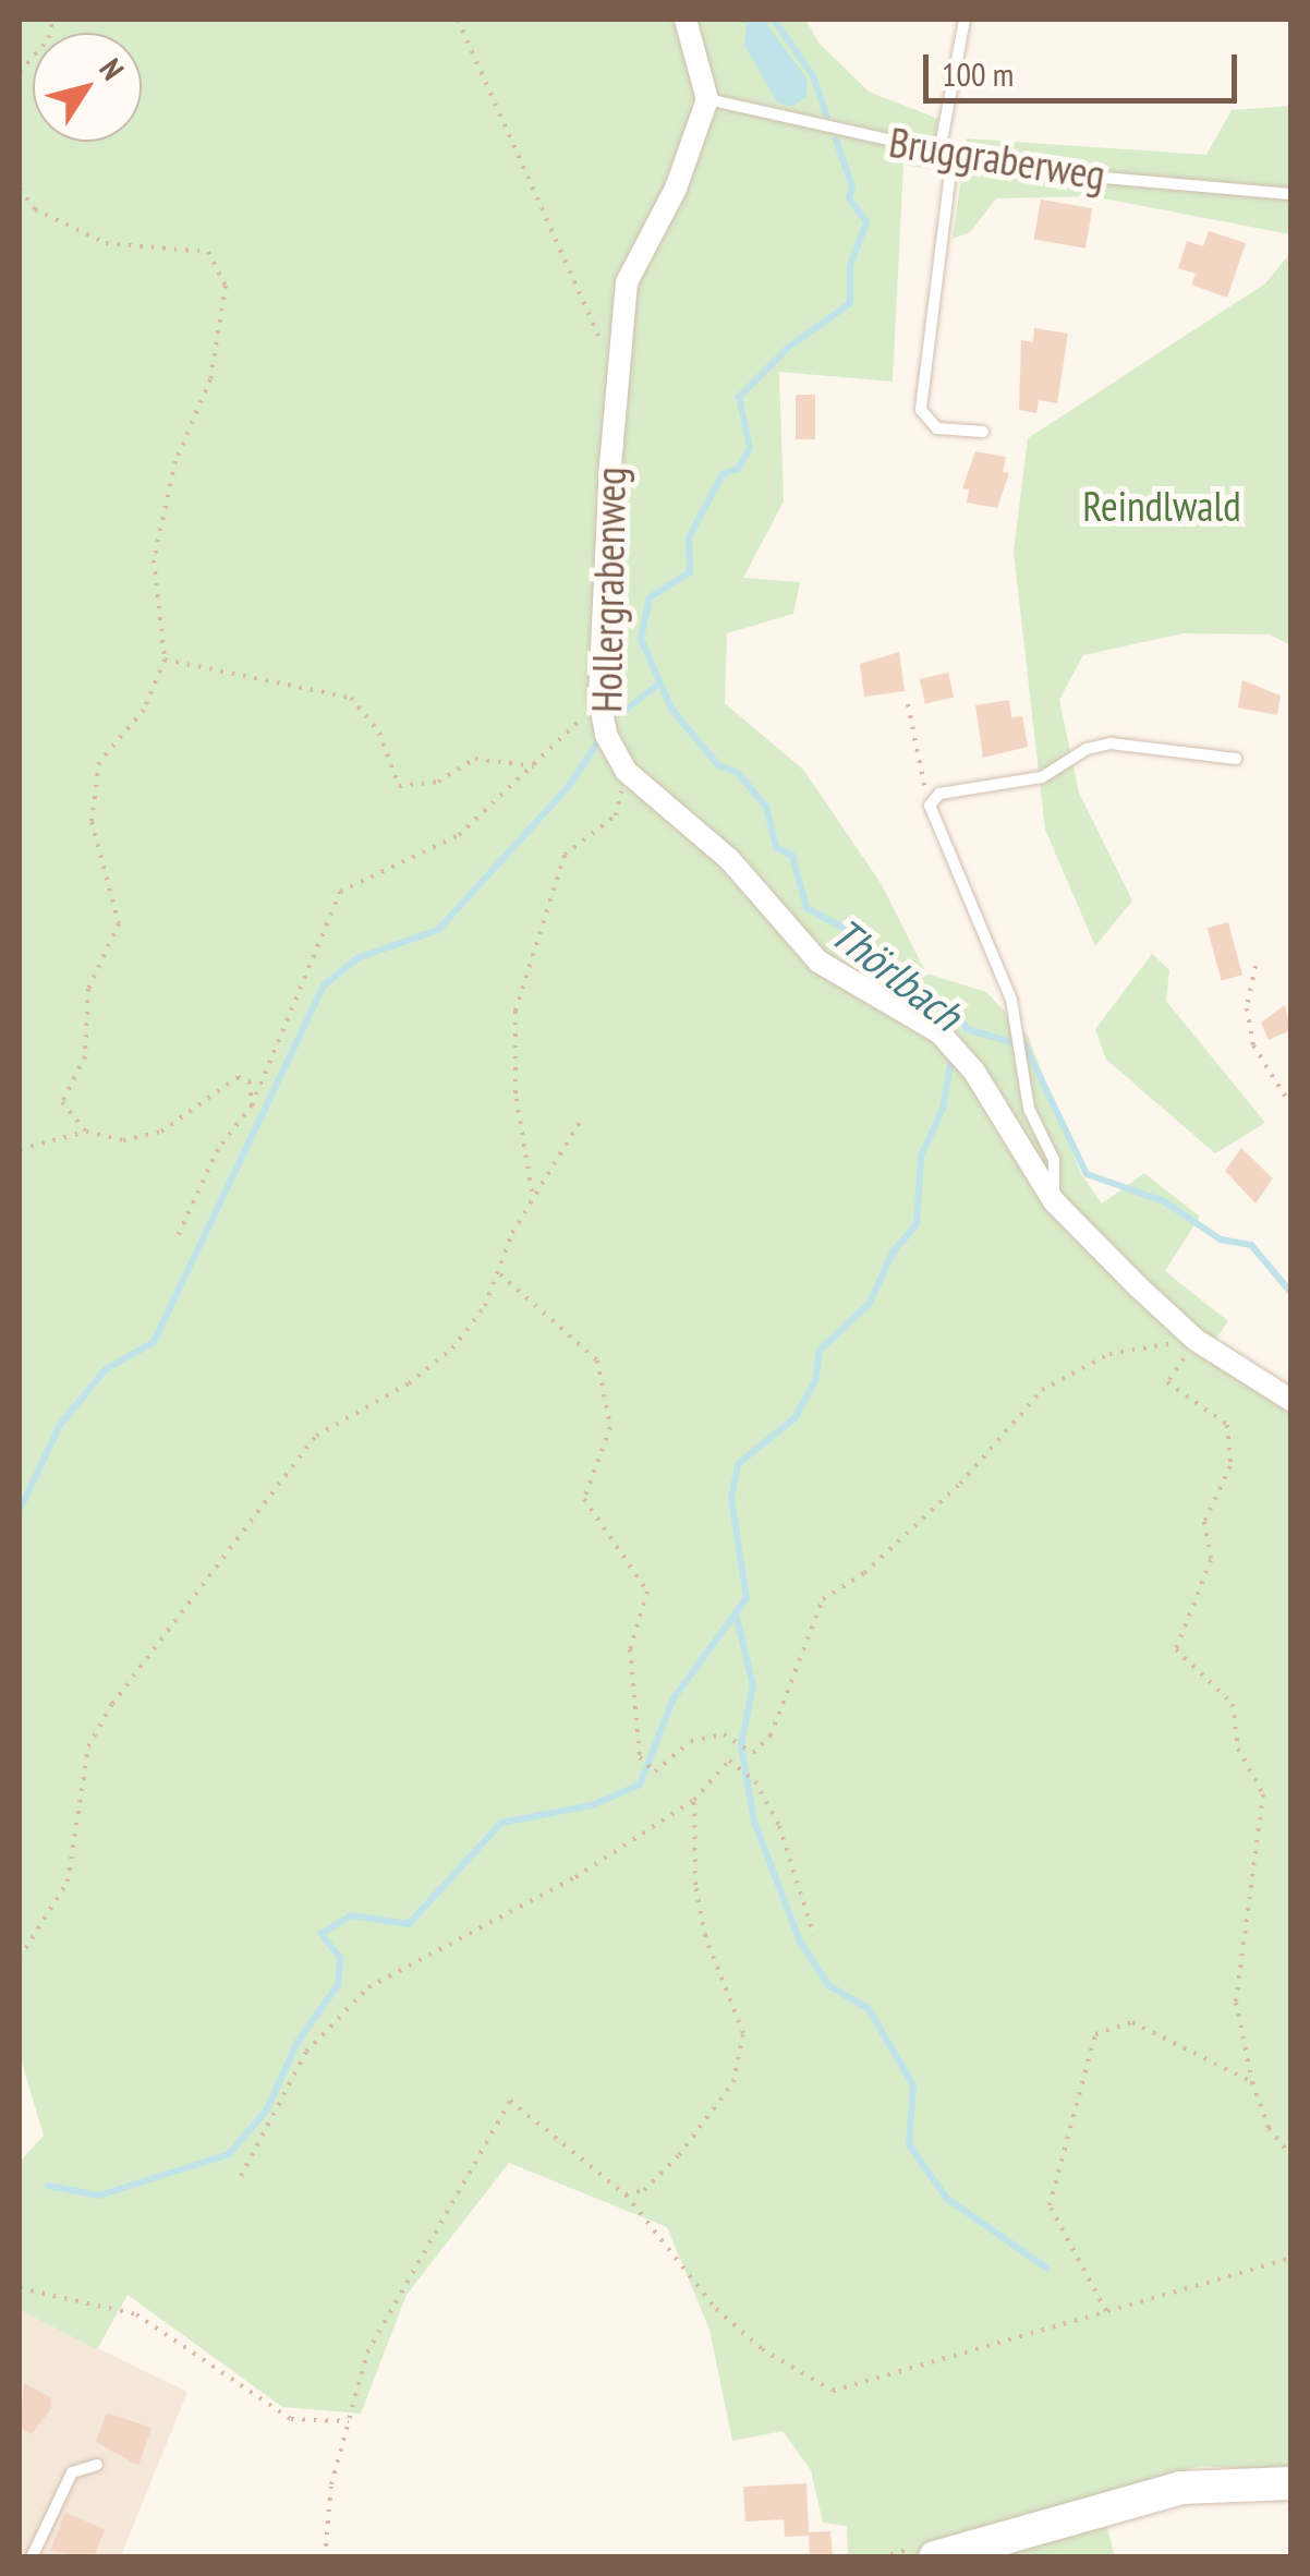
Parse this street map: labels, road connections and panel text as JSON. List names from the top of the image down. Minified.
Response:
{"streets":{"street":["Hollergrabenweg"],"lane":["Bruggraberweg"]},"crossings":[["Bruggraberweg","Hollergrabenweg"]],"water":["Thörlbach"],"parks":["Reindlwald"],"scale_bar":"100 m","north":"top right"}
